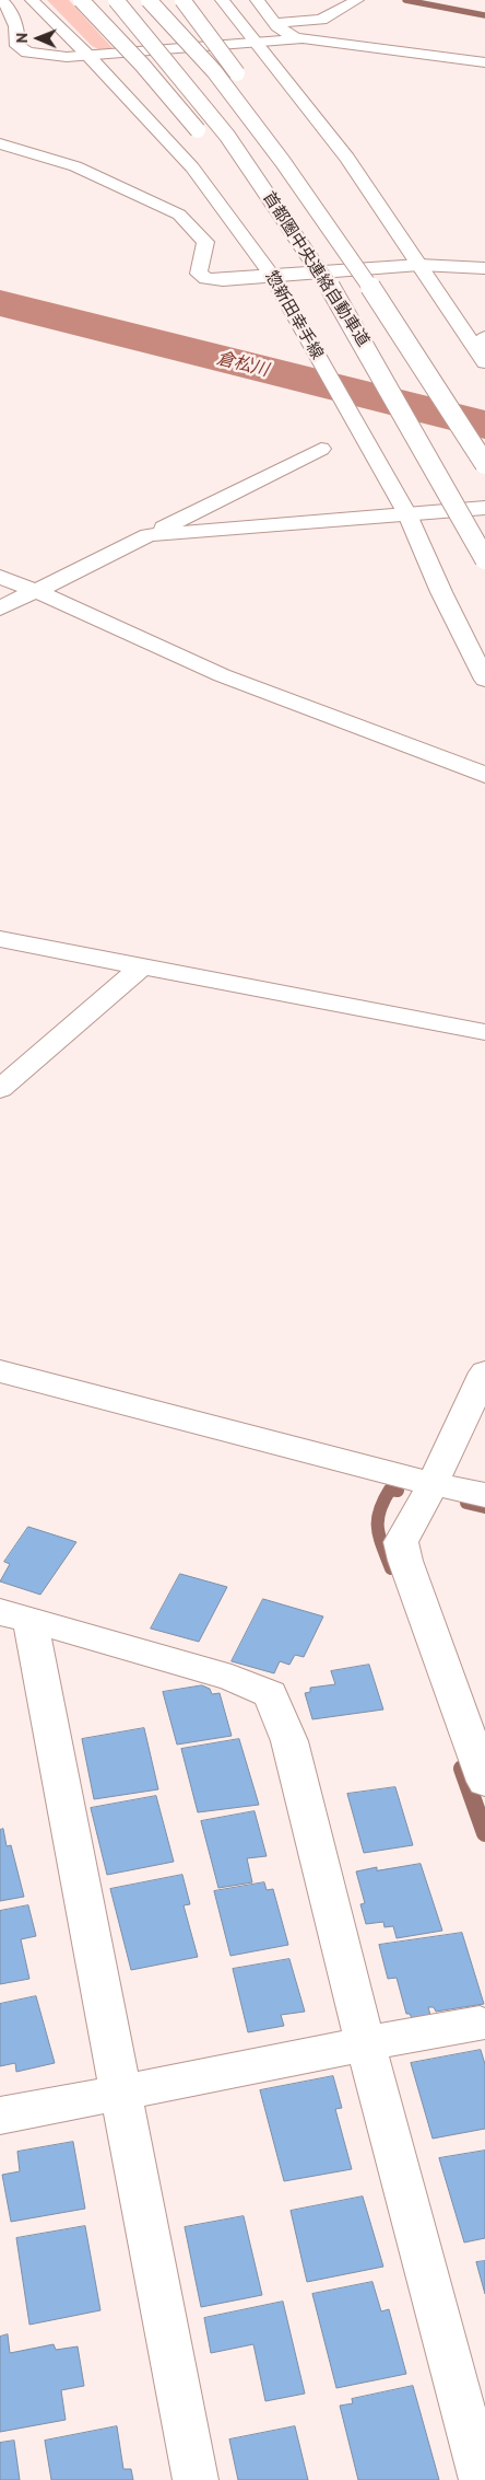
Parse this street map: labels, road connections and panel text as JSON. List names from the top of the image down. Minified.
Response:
{"streets":{"main road":["首都圏中央連絡自動車道","惣新田幸手線"]},"water":["倉松川"],"north":"left"}
